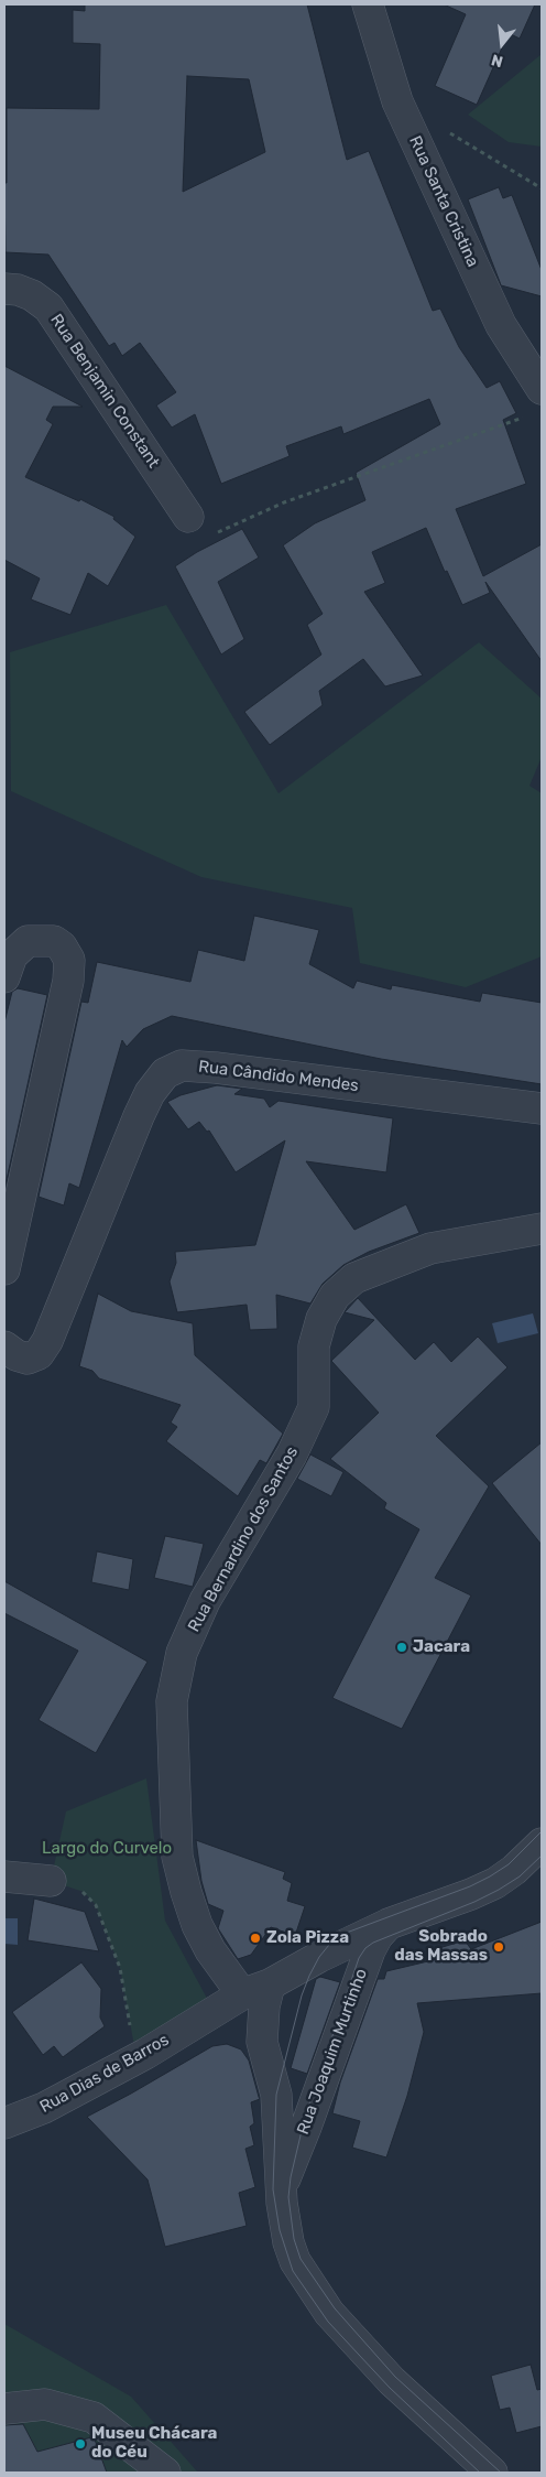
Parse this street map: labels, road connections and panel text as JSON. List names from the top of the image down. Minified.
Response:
{"streets":{"street":["Rua Santa Cristina","Rua Benjamin Constant","Rua Cândido Mendes","Rua Bernardino dos Santos","Rua Joaquim Murtinho","Rua Dias de Barros"]},"crossings":[["Rua Bernardino dos Santos","Rua Joaquim Murtinho"],["Rua Bernardino dos Santos","Rua Dias de Barros"],["Rua Joaquim Murtinho","Rua Dias de Barros"]],"parks":["Largo do Curvelo"],"places":["Jacara","Zola Pizza","Sobrado das Massas","Museu Chácara do Céu"],"north":"bottom"}
